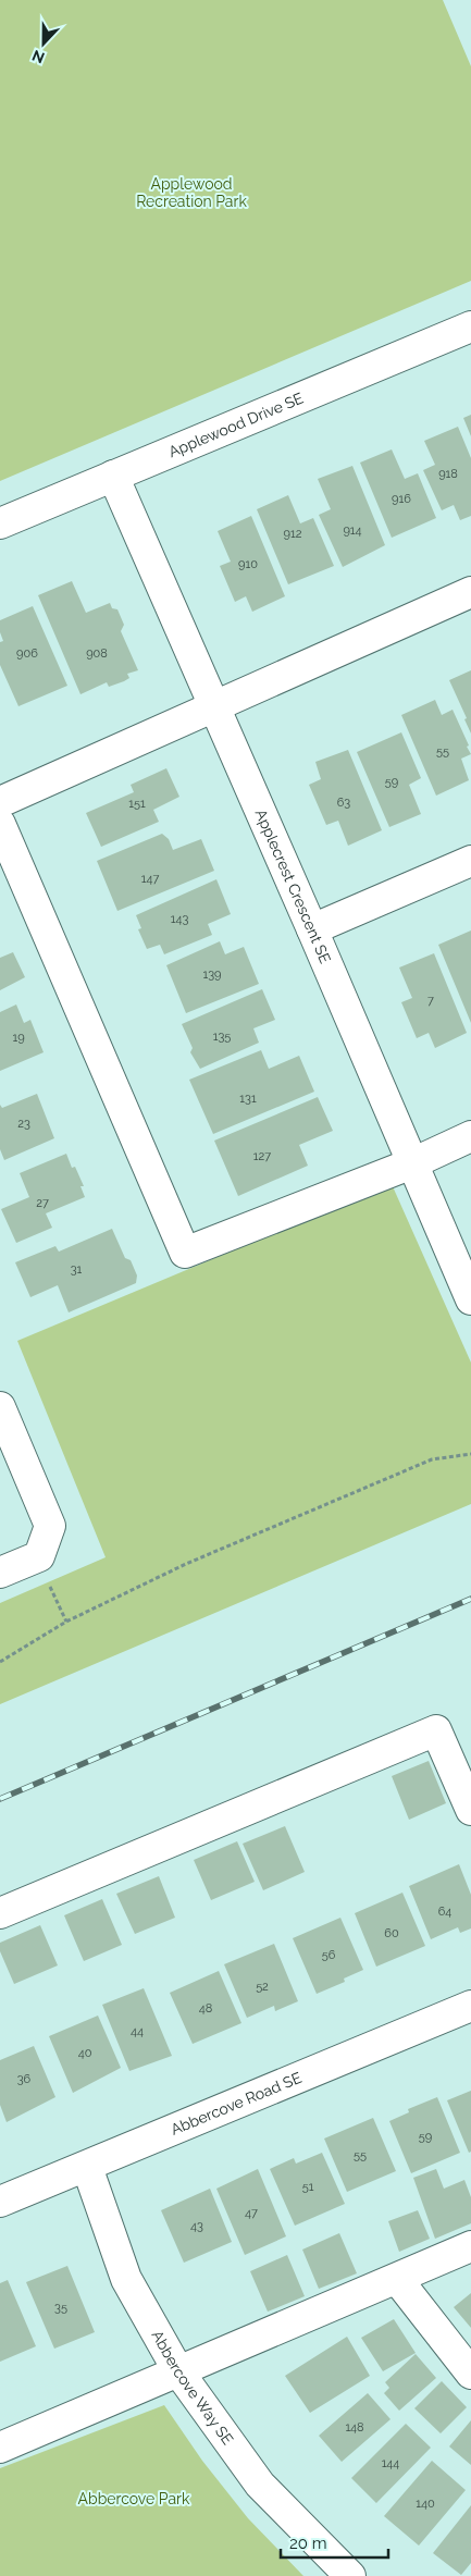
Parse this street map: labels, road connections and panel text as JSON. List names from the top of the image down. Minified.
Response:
{"streets":{"street":["Applewood Drive SE","Applecrest Crescent SE","Abbercove Road SE","Abbercove Way SE"]},"crossings":[["Applewood Drive SE","Applecrest Crescent SE"],["Abbercove Road SE","Abbercove Way SE"]],"parks":["Applewood Recreation Park","Abbercove Park"],"house_numbers":["918","916","914","912","910","906","908","55","59","63","151","147","143","139","7","135","19","131","23","127","27","31","64","60","56","52","48","44","40","36","59","55","51","47","43","35","148","144","140"],"scale_bar":"20 m","north":"bottom"}
